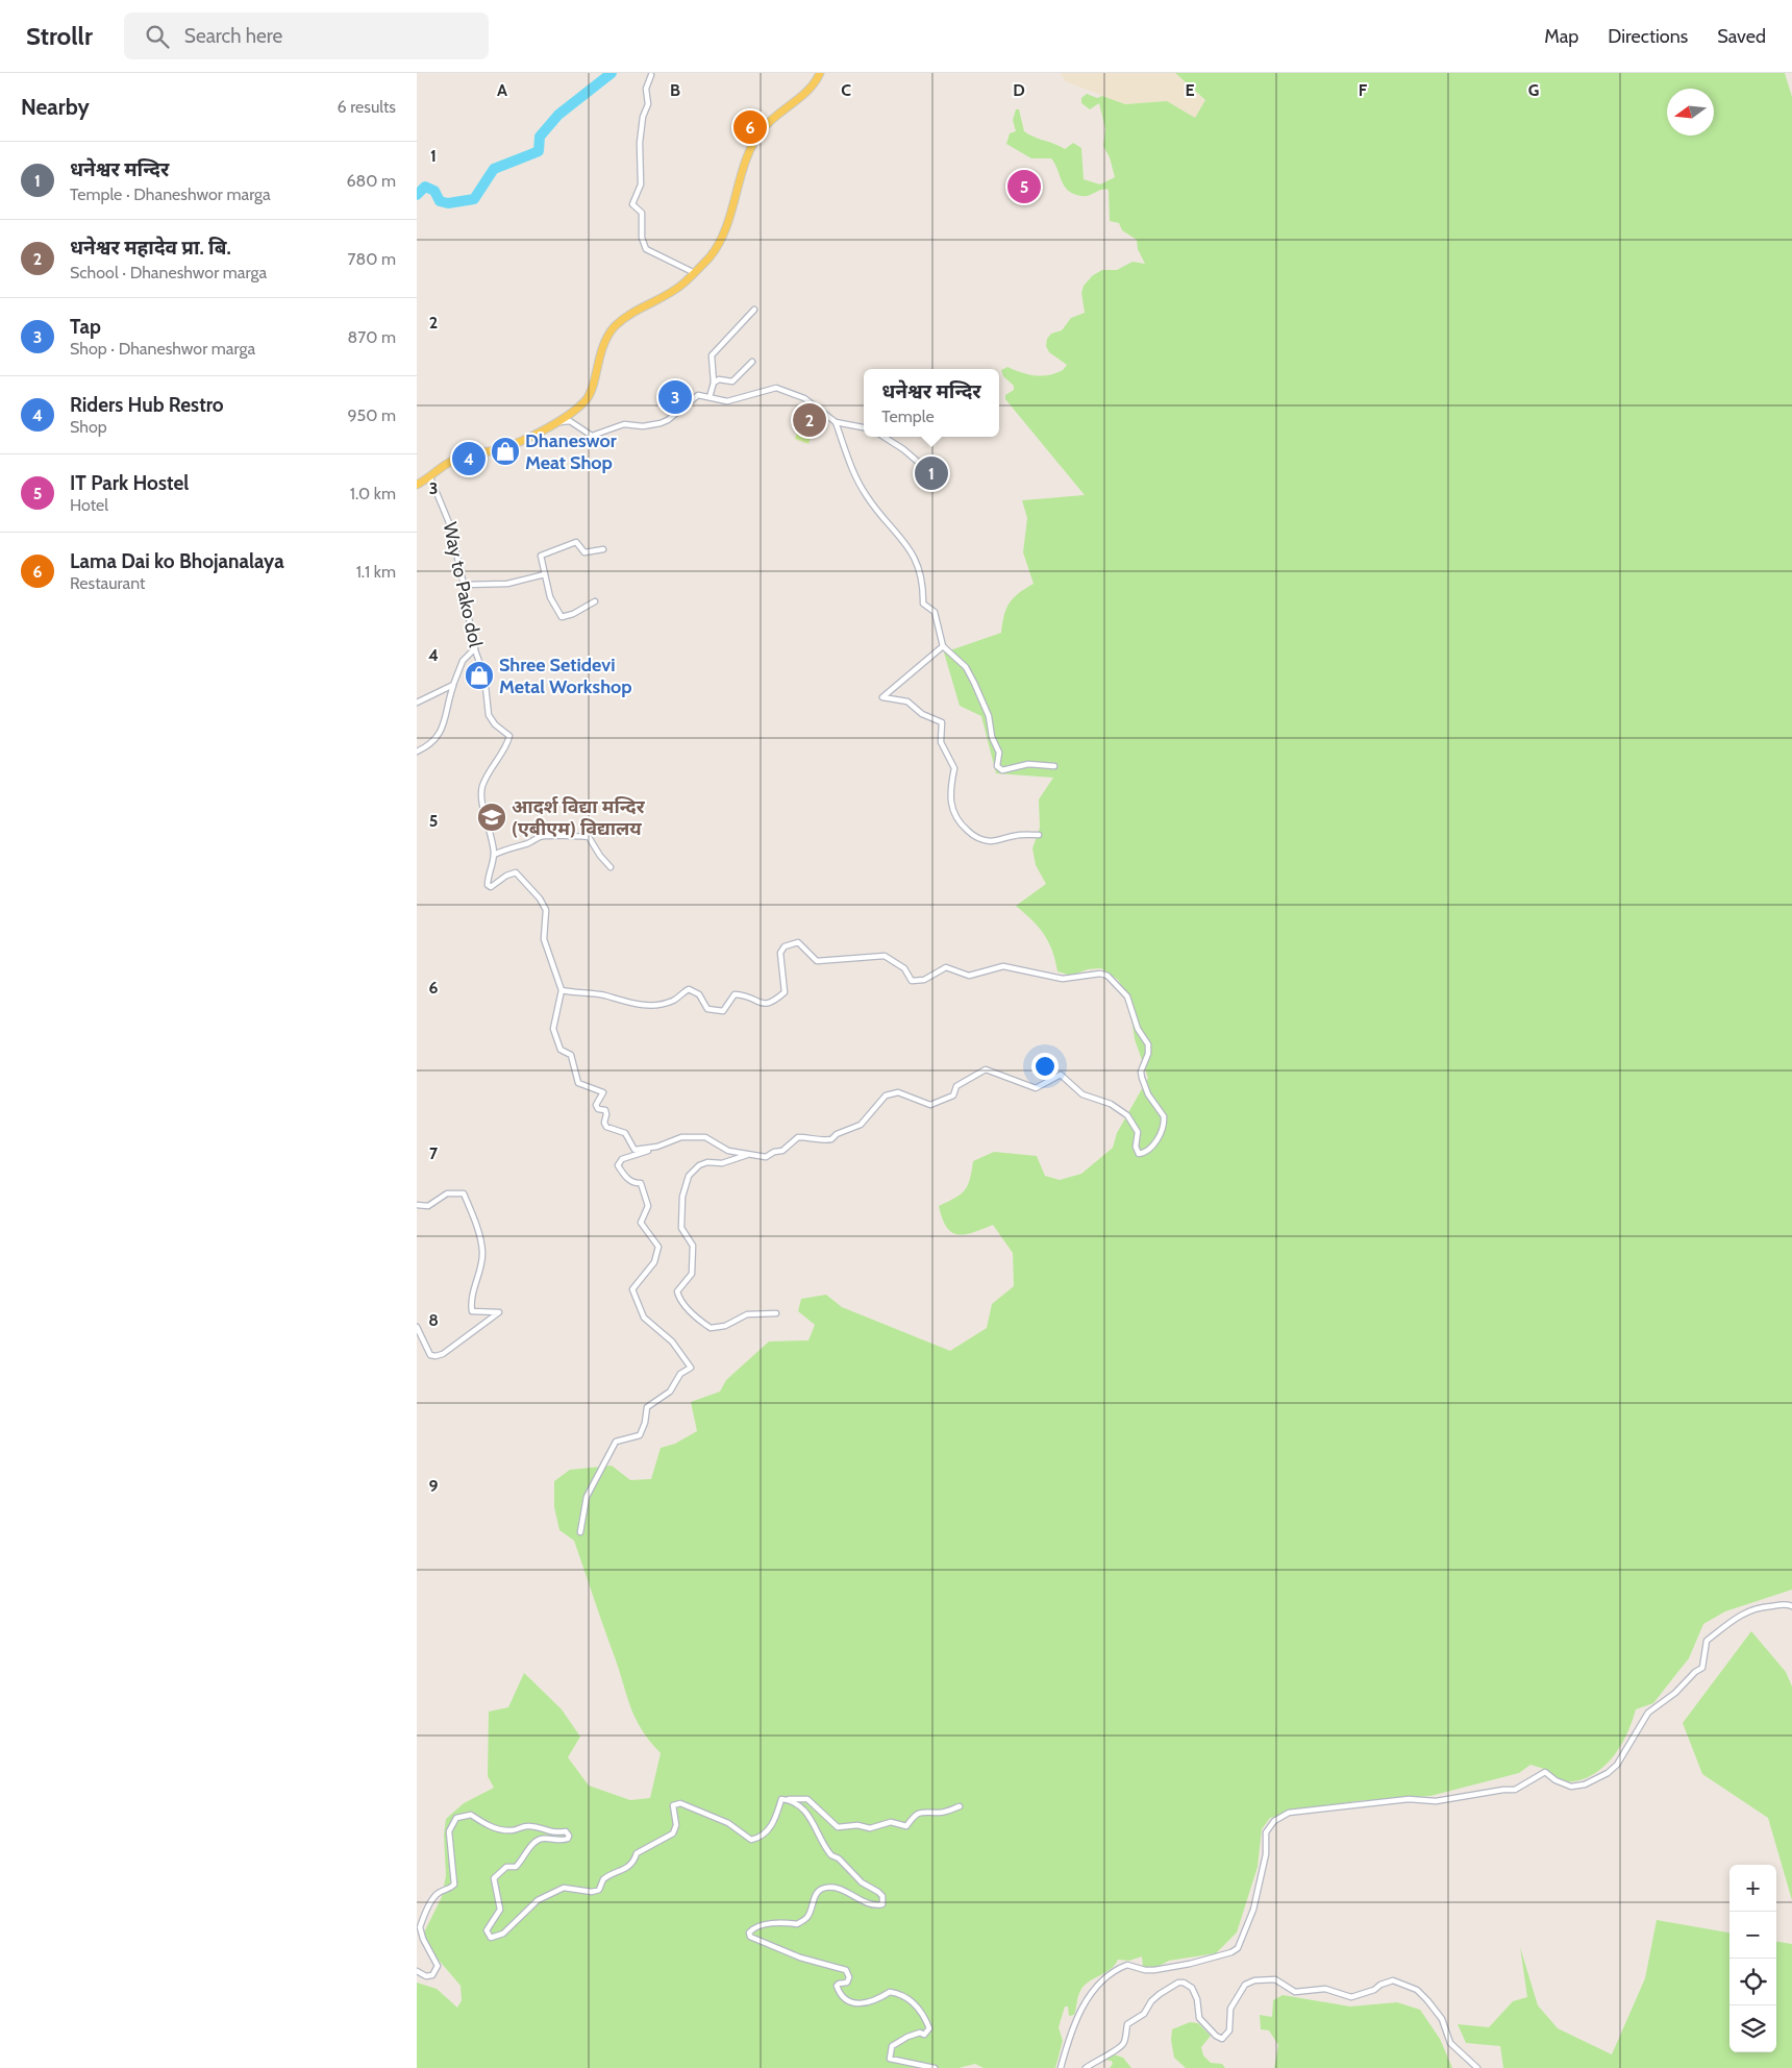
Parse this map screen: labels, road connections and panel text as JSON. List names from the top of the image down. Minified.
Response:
{"streets":{"street":["Way to Pako dol"]},"places":{"shop":["Dhaneswor Meat Shop","Shree Setidevi Metal Workshop"],"school or university":["आदर्श विद्या मन्दिर (एबीएम) विद्यालय"]},"north":"left","page":{"header":"Strollr","search":"Search here","nav":["Map","Directions","Saved"],"heading":["Nearby","6 results"],"pins":["6","5","3","2","4","1"],"list":[{"mark":"1","name":"धनेश्वर मन्दिर","note":"Temple · Dhaneshwor marga","value":"680 m"},{"mark":"2","name":"धनेश्वर महादेव प्रा. बि.","note":"School · Dhaneshwor marga","value":"780 m"},{"mark":"3","name":"Tap","note":"Shop · Dhaneshwor marga","value":"870 m"},{"mark":"4","name":"Riders Hub Restro","note":"Shop","value":"950 m"},{"mark":"5","name":"IT Park Hostel","note":"Hotel","value":"1.0 km"},{"mark":"6","name":"Lama Dai ko Bhojanalaya","note":"Restaurant","value":"1.1 km"}],"popup":["धनेश्वर मन्दिर","Temple"],"map_buttons":["+","−"]},"grid":{"columns":["A","B","C","D","E","F","G"],"rows":["1","2","3","4","5","6","7","8","9"]}}
